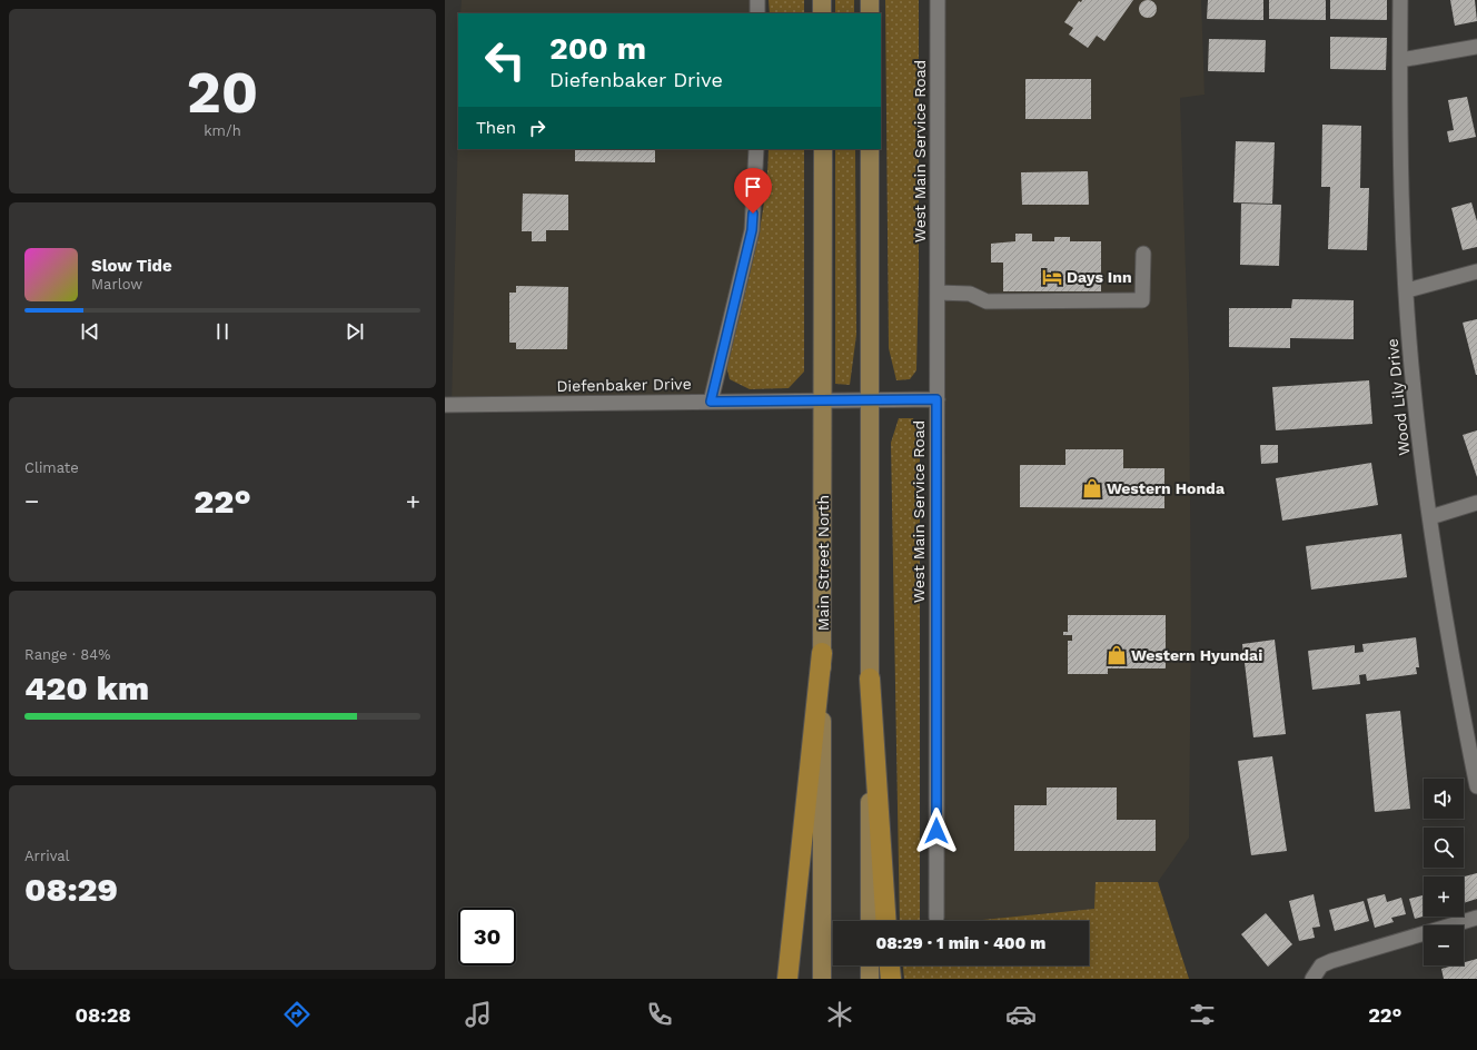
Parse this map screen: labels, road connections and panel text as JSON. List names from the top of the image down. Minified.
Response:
{"streets":{"main road":["Main Street North"],"street":["West Main Service Road","Diefenbaker Drive","Wood Lily Drive"]},"crossings":[["West Main Service Road","Diefenbaker Drive"],["Diefenbaker Drive","Main Street North"]],"places":{"hotel":["Days Inn"],"shop":["Western Honda","Western Hyundai"]},"page":{"tile":[["20","km/h"],"Climate",["Range · 84%","420 km"],["Arrival","08:29"]],"turn":["200 m","Diefenbaker Drive"],"then":"Then","song":["Slow Tide","Marlow"],"heat":["−","22°","+"],"map_buttons":["+","−"],"limit":"30","trip":"08:29 · 1 min · 400 m","tabs":["08:28","22°"]}}
